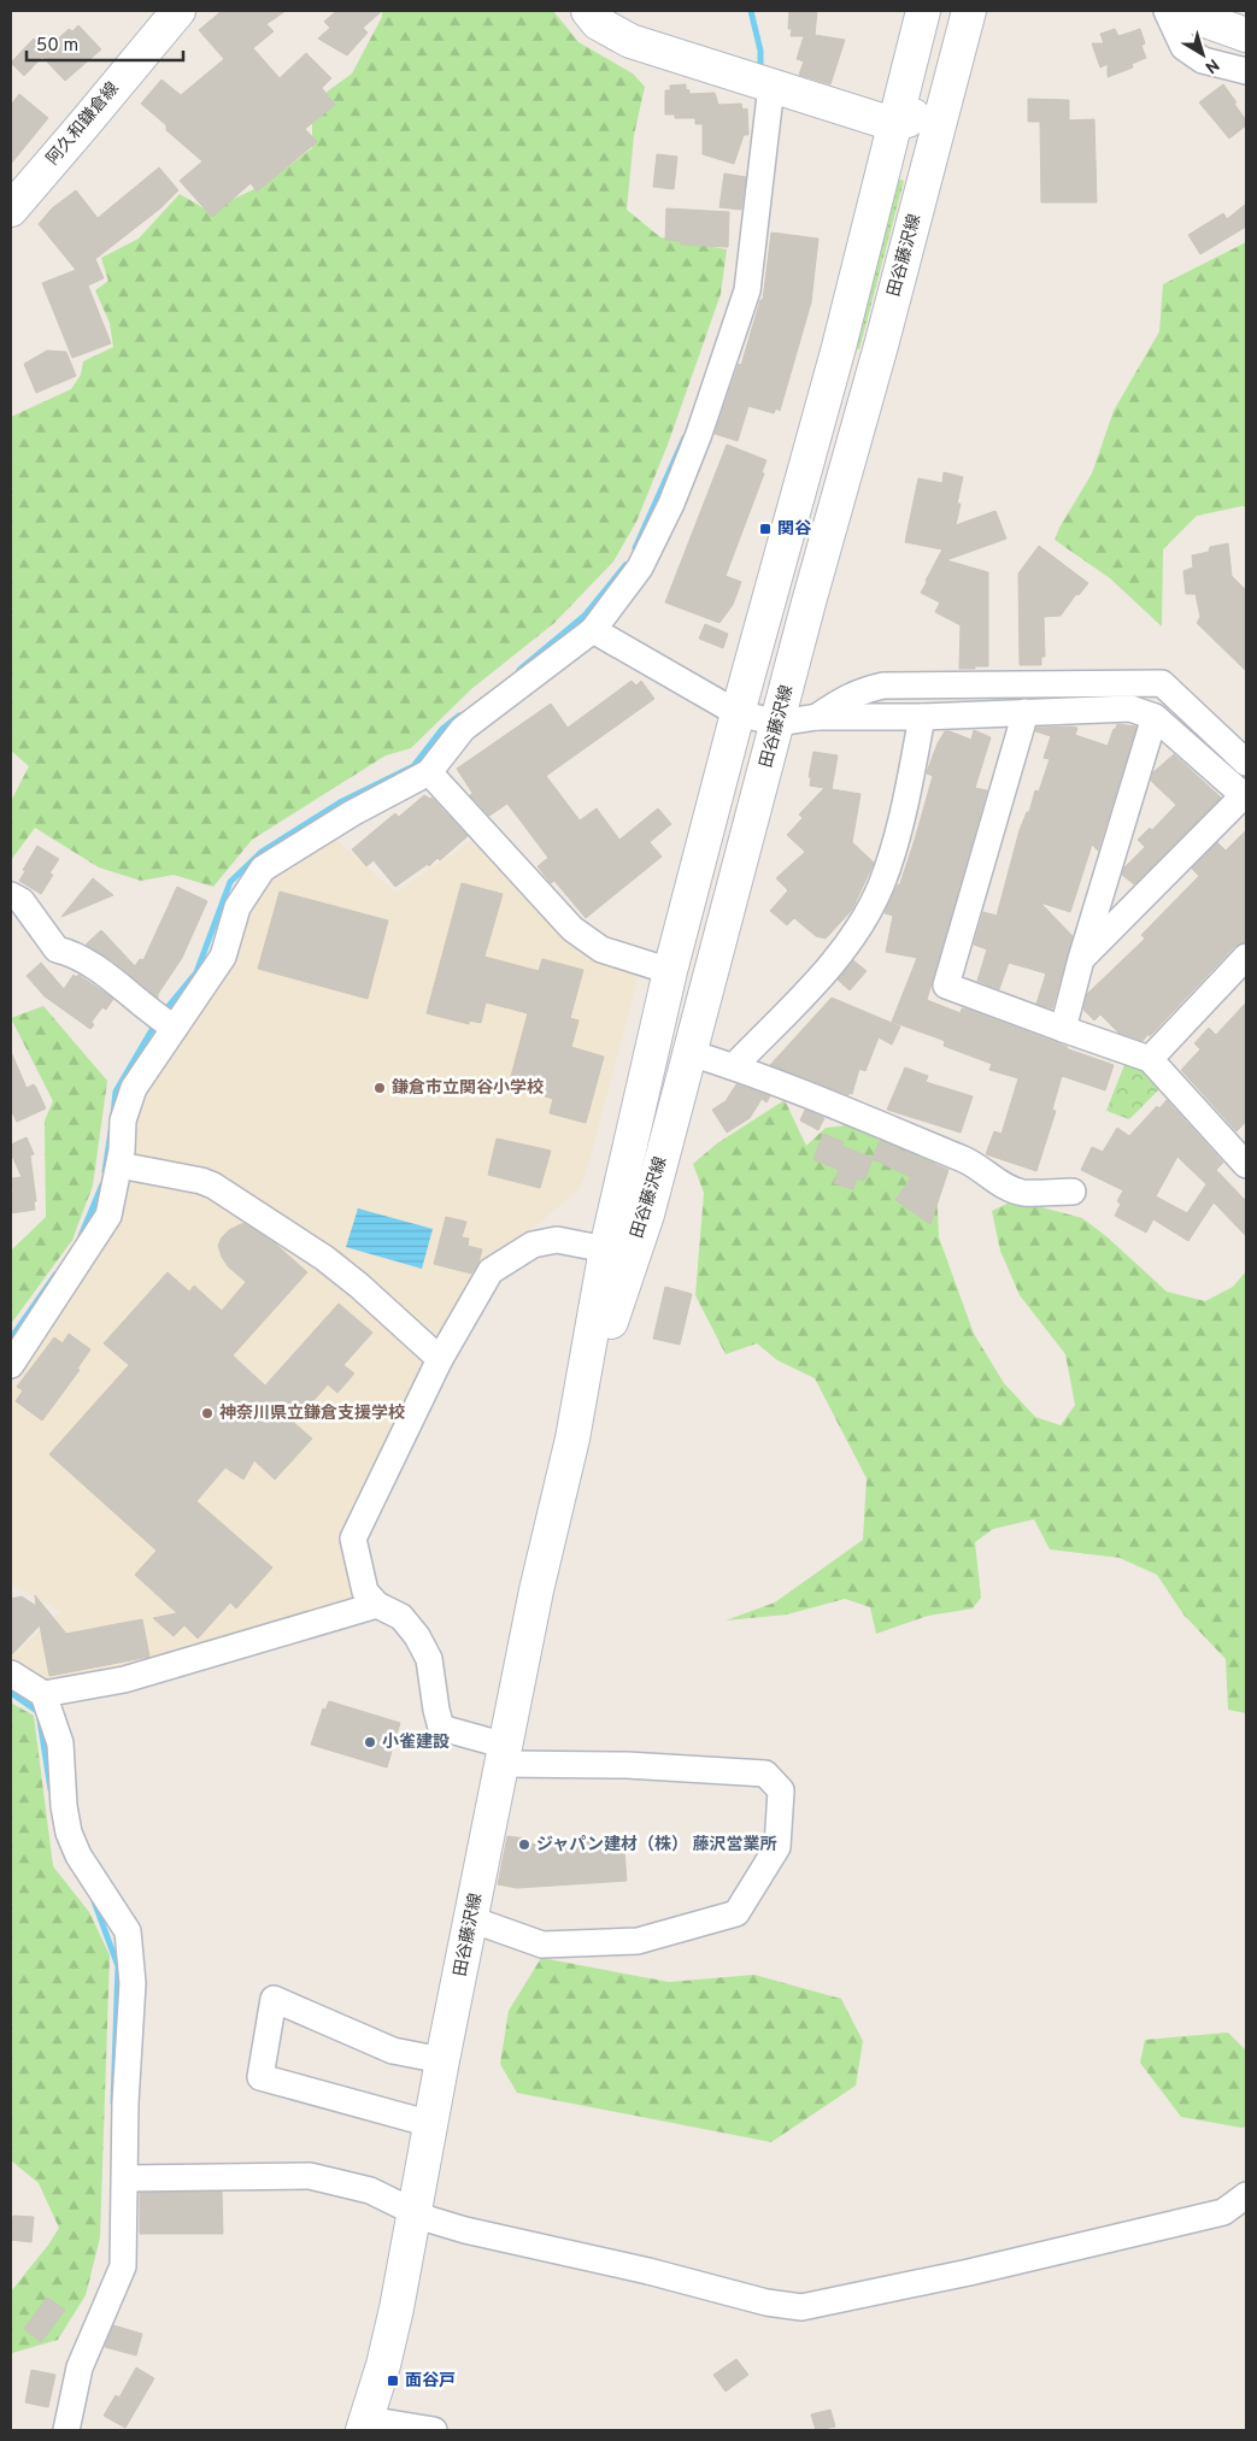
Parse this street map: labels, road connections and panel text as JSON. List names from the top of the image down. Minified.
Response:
{"streets":{"main road":["阿久和鎌倉線","田谷藤沢線"]},"places":{"transit":["関谷","面谷戸"],"other":["鎌倉市立関谷小学校","神奈川県立鎌倉支援学校","小雀建設","ジャパン建材（株） 藤沢営業所"]},"scale_bar":"50 m","north":"bottom right"}
